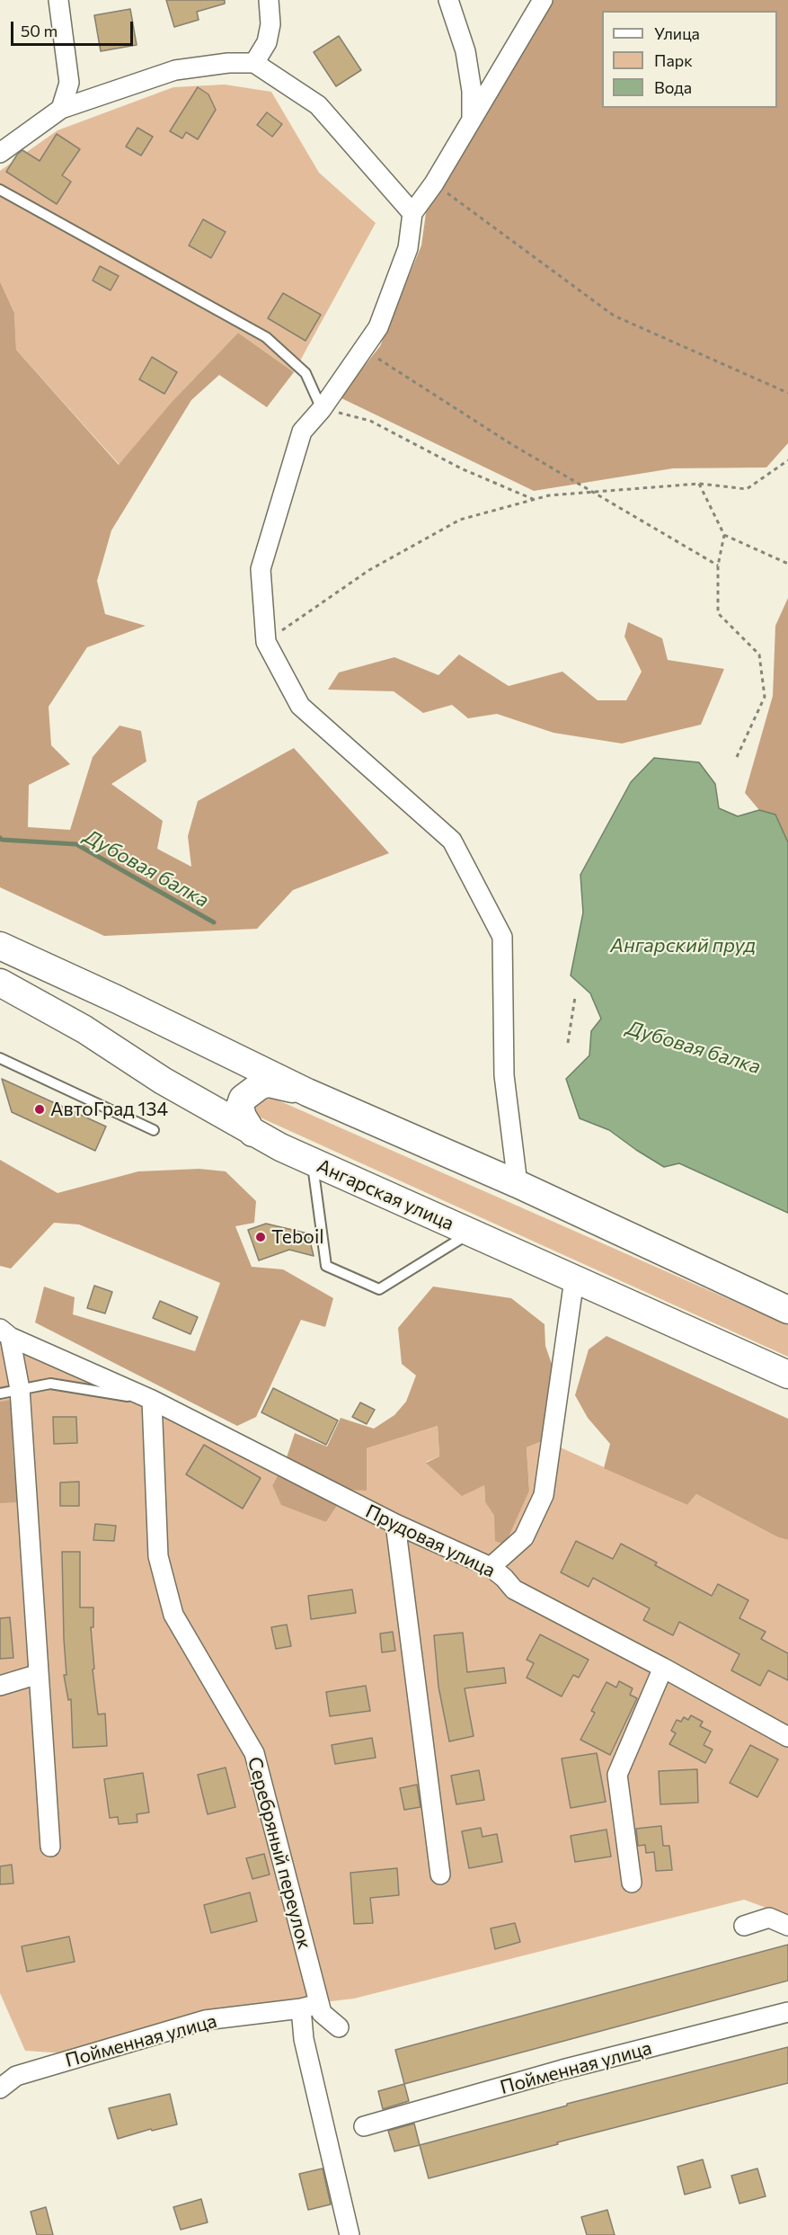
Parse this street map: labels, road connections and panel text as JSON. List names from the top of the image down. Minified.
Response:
{"streets":{"main road":["Ангарская улица"],"street":["Прудовая улица","Серебряный переулок","Пойменная улица"]},"crossings":[["Прудовая улица","Серебряный переулок"],["Серебряный переулок","Пойменная улица"]],"water":["Дубовая балка","Ангарский пруд"],"places":["АвтоГрад 134","Teboil"],"legend":["Улица","Парк","Вода"],"scale_bar":"50 m"}
